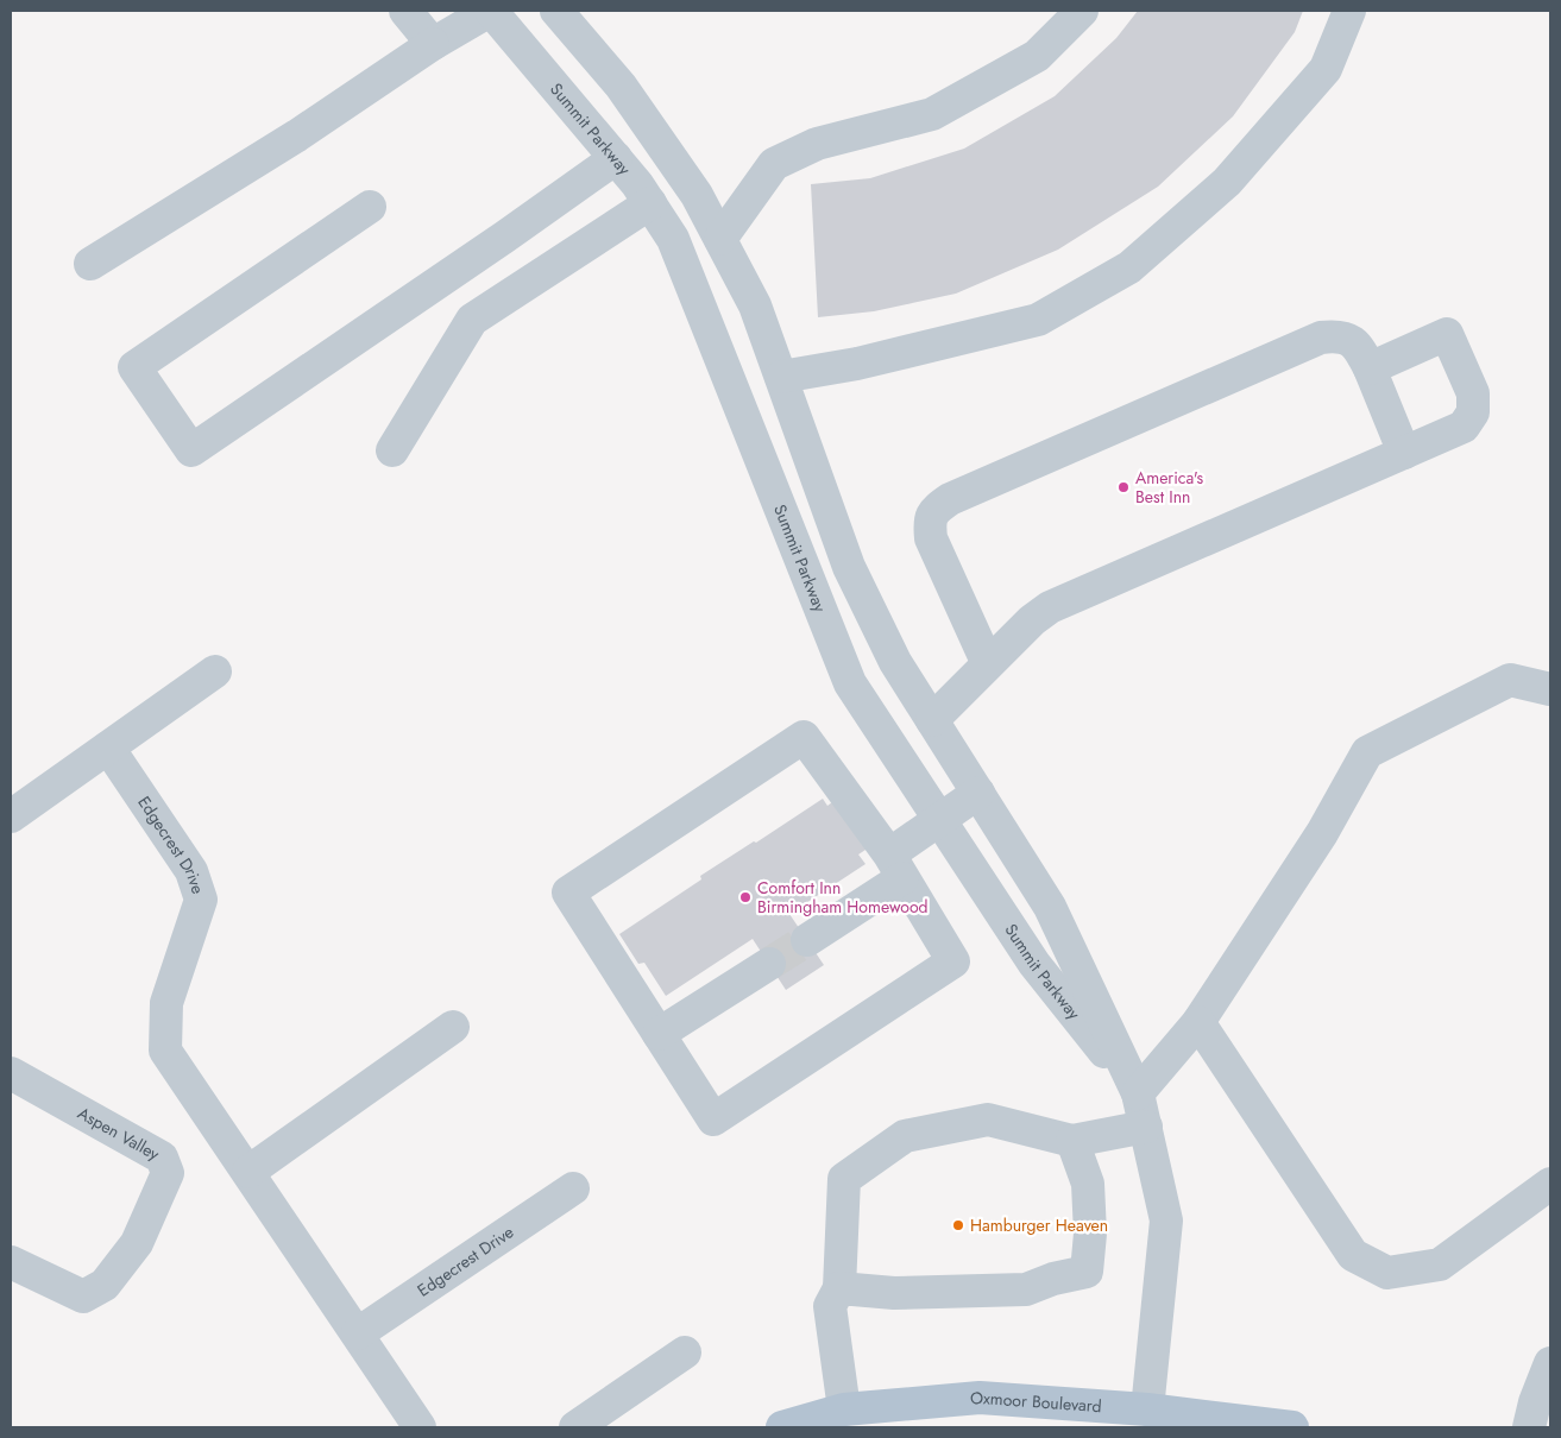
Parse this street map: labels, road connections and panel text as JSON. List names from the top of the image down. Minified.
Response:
{"streets":{"main road":["Oxmoor Boulevard"],"street":["Summit Parkway","Edgecrest Drive","Aspen Valley"]},"crossings":[["Summit Parkway","Oxmoor Boulevard"]],"places":["America's Best Inn","Comfort Inn Birmingham Homewood","Hamburger Heaven"]}
